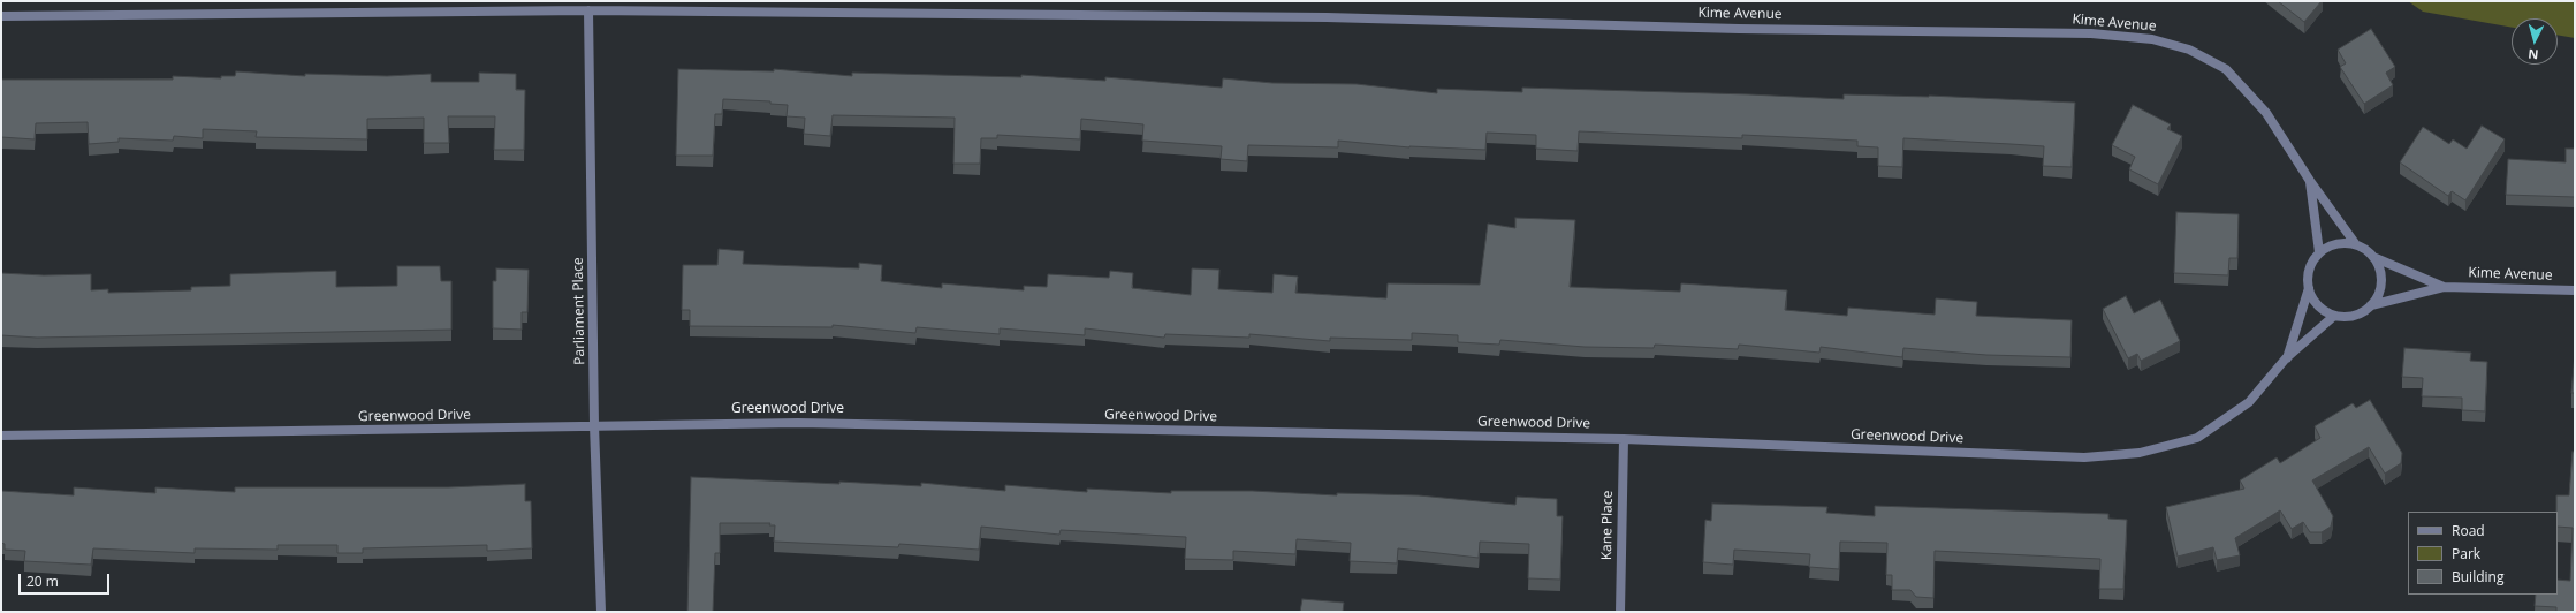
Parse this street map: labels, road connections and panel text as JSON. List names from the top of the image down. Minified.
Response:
{"streets":{"street":["Kime Avenue","Parliament Place","Greenwood Drive","Kane Place"]},"crossings":[["Kime Avenue","Parliament Place"],["Kime Avenue","Greenwood Drive"],["Parliament Place","Greenwood Drive"],["Greenwood Drive","Kane Place"]],"legend":["Road","Park","Building"],"scale_bar":"20 m","north":"bottom"}
